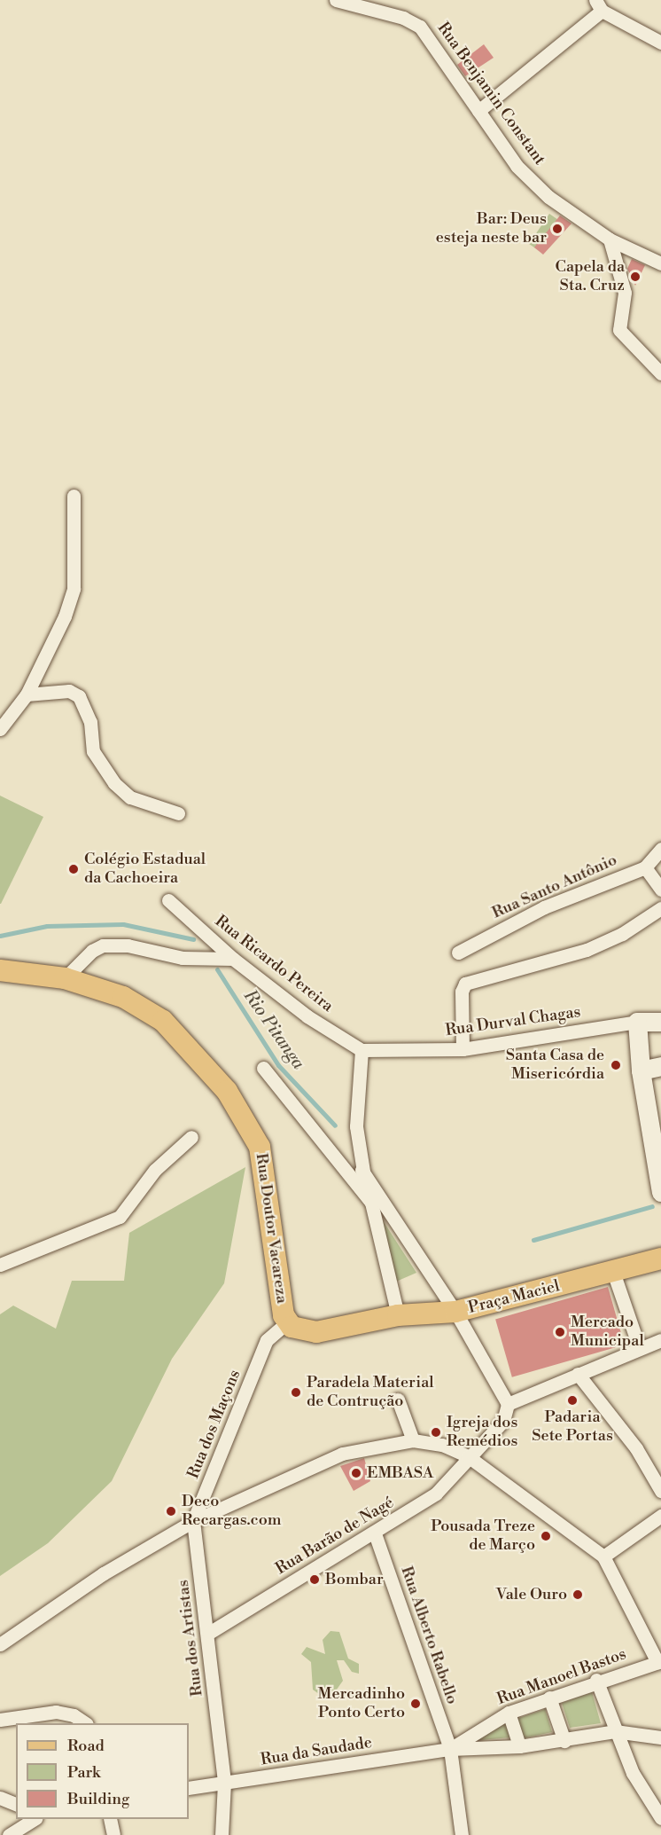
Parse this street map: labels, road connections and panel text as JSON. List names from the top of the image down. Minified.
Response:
{"streets":{"main road":["Rua Doutor Vacareza","Praça Maciel"],"street":["Rua Benjamin Constant","Rua Santo Antônio","Rua Ricardo Pereira","Rua Durval Chagas","Rua dos Maçons","Rua Barão de Nagé","Rua Alberto Rabello","Rua dos Artistas","Rua Manoel Bastos","Rua da Saudade"]},"crossings":[["Rua Ricardo Pereira","Rua Durval Chagas"],["Rua Doutor Vacareza","Rua dos Maçons"],["Rua dos Maçons","Rua dos Artistas"],["Rua Barão de Nagé","Rua Alberto Rabello"],["Rua Barão de Nagé","Rua dos Artistas"],["Rua Alberto Rabello","Rua Manoel Bastos"],["Rua Alberto Rabello","Rua da Saudade"],["Rua dos Artistas","Rua da Saudade"],["Rua Manoel Bastos","Rua da Saudade"]],"water":["Rio Pitanga"],"places":["Bar: Deus esteja neste bar","Capela da Sta. Cruz","Colégio Estadual da Cachoeira","Santa Casa de Misericórdia","Mercado Municipal","Paradela Material de Contrução","Padaria Sete Portas","Igreja dos Remédios","EMBASA","Deco Recargas.com","Pousada Treze de Março","Bombar","Vale Ouro","Mercadinho Ponto Certo"],"legend":["Road","Park","Building"]}
